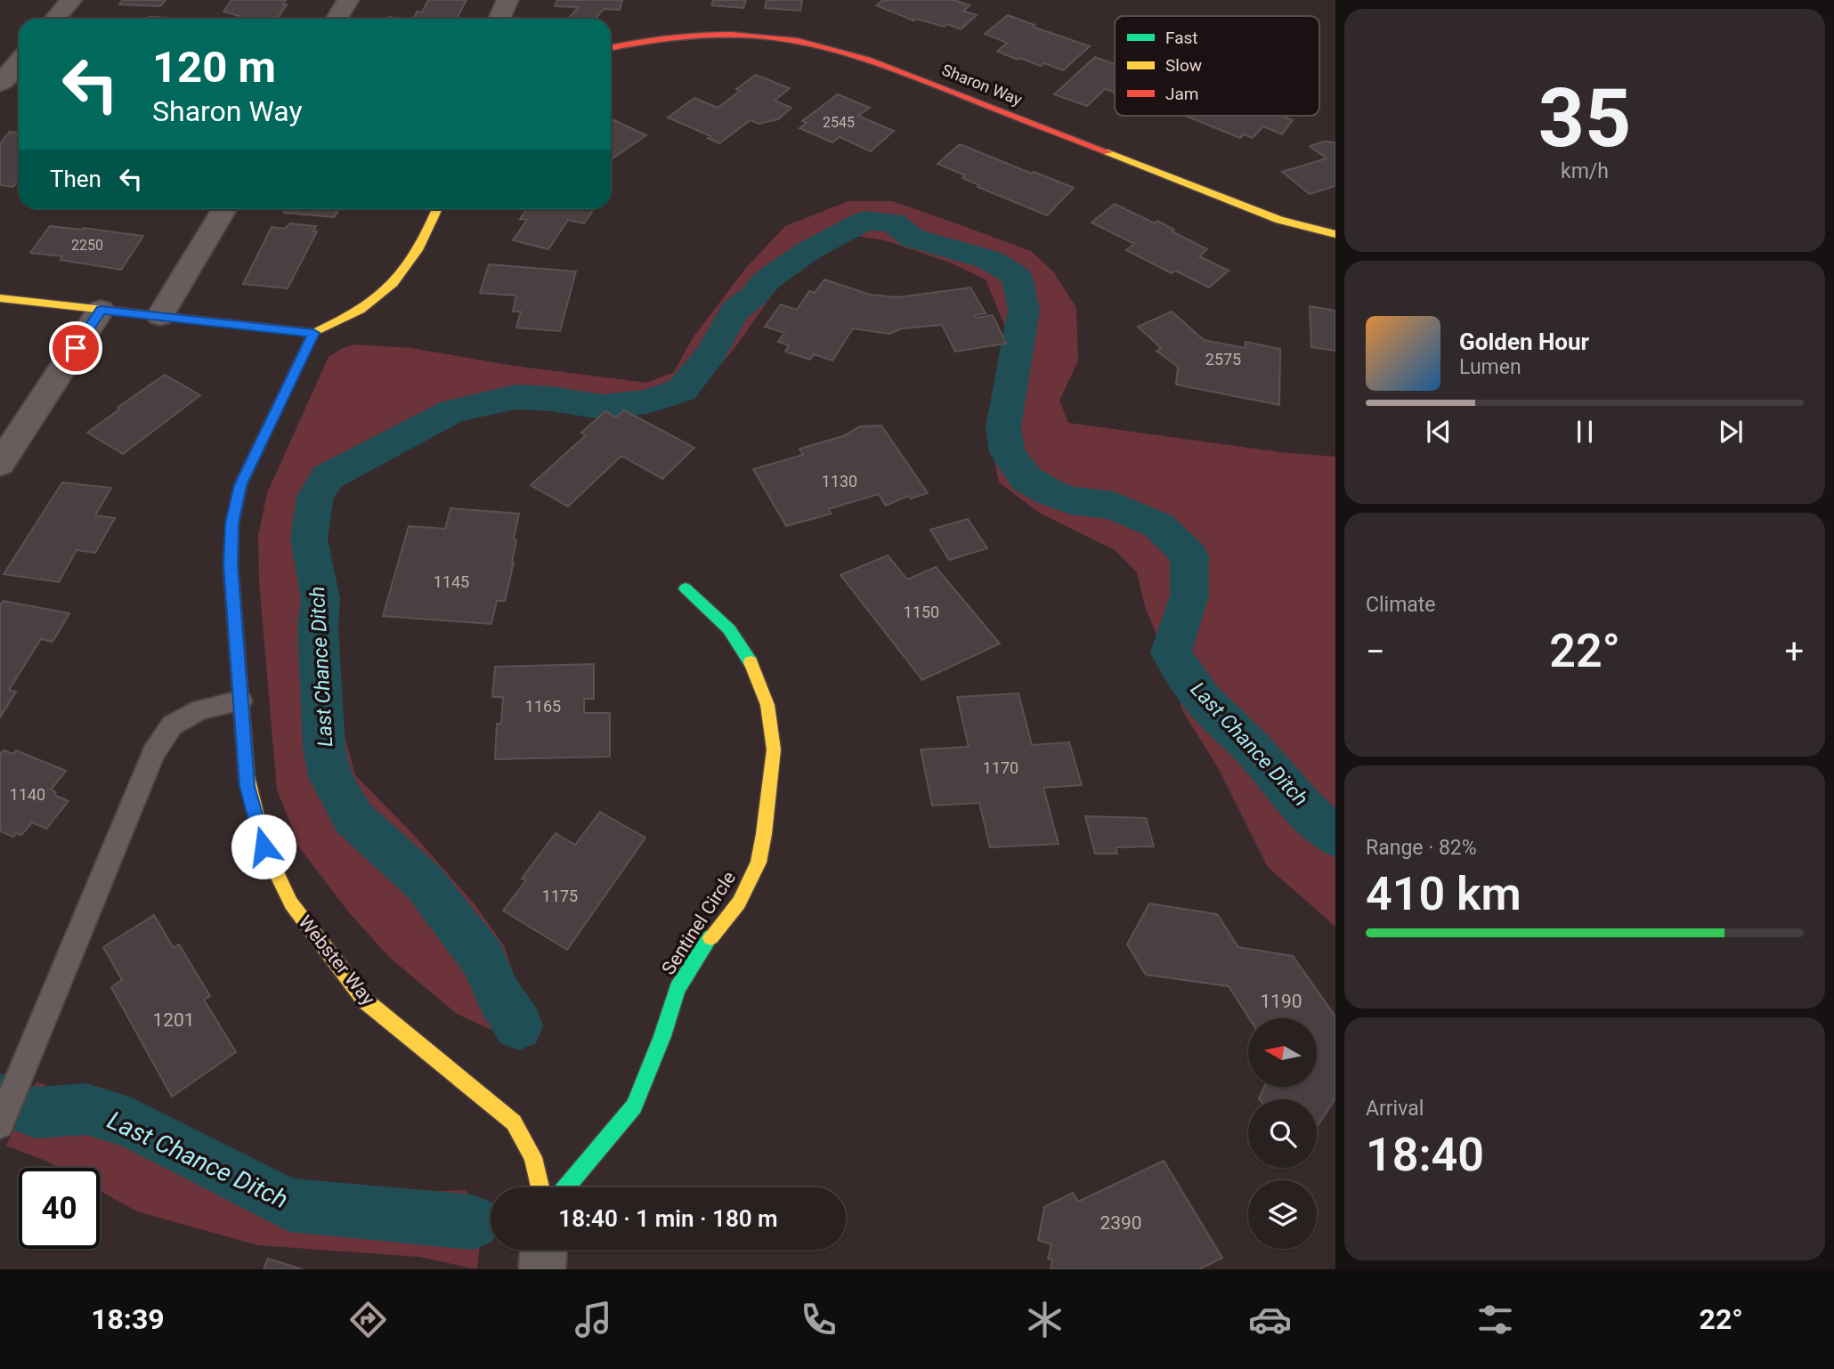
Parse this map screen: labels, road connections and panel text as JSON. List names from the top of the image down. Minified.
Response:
{"streets":{"street":["Sharon Way","Sentinel Circle","Webster Way"]},"water":["Last Chance Ditch"],"house_numbers":["2545","2250","2575","1130","1145","1150","1165","1170","1140","1175","1190","1201","2390"],"legend":["Fast","Slow","Jam"],"north":"left","page":{"tile":[["35","km/h"],"Climate",["Range · 82%","410 km"],["Arrival","18:40"]],"turn":["120 m","Sharon Way"],"then":"Then","song":["Golden Hour","Lumen"],"heat":["−","22°","+"],"limit":"40","trip":"18:40 · 1 min · 180 m","tabs":["18:39","22°"]}}
